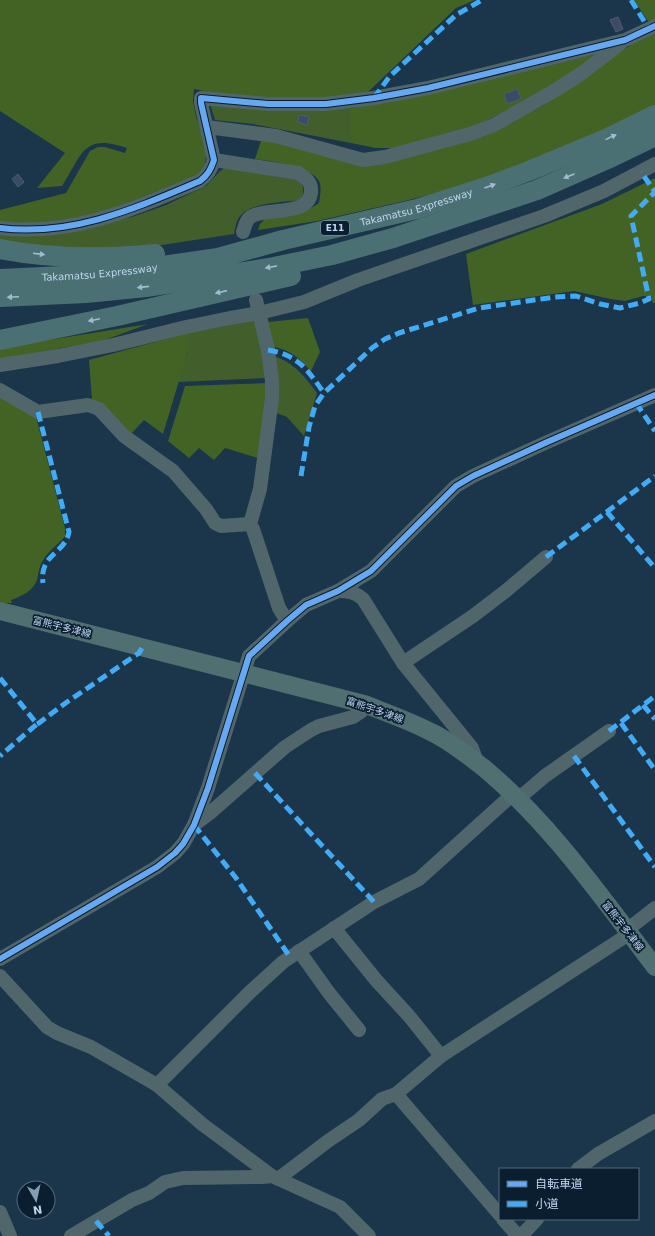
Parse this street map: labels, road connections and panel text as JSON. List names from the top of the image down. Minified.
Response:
{"streets":{"highway":["Takamatsu Expressway","E11"],"main road":["富熊宇多津線"]},"legend":["自転車道","小道"],"north":"bottom"}
